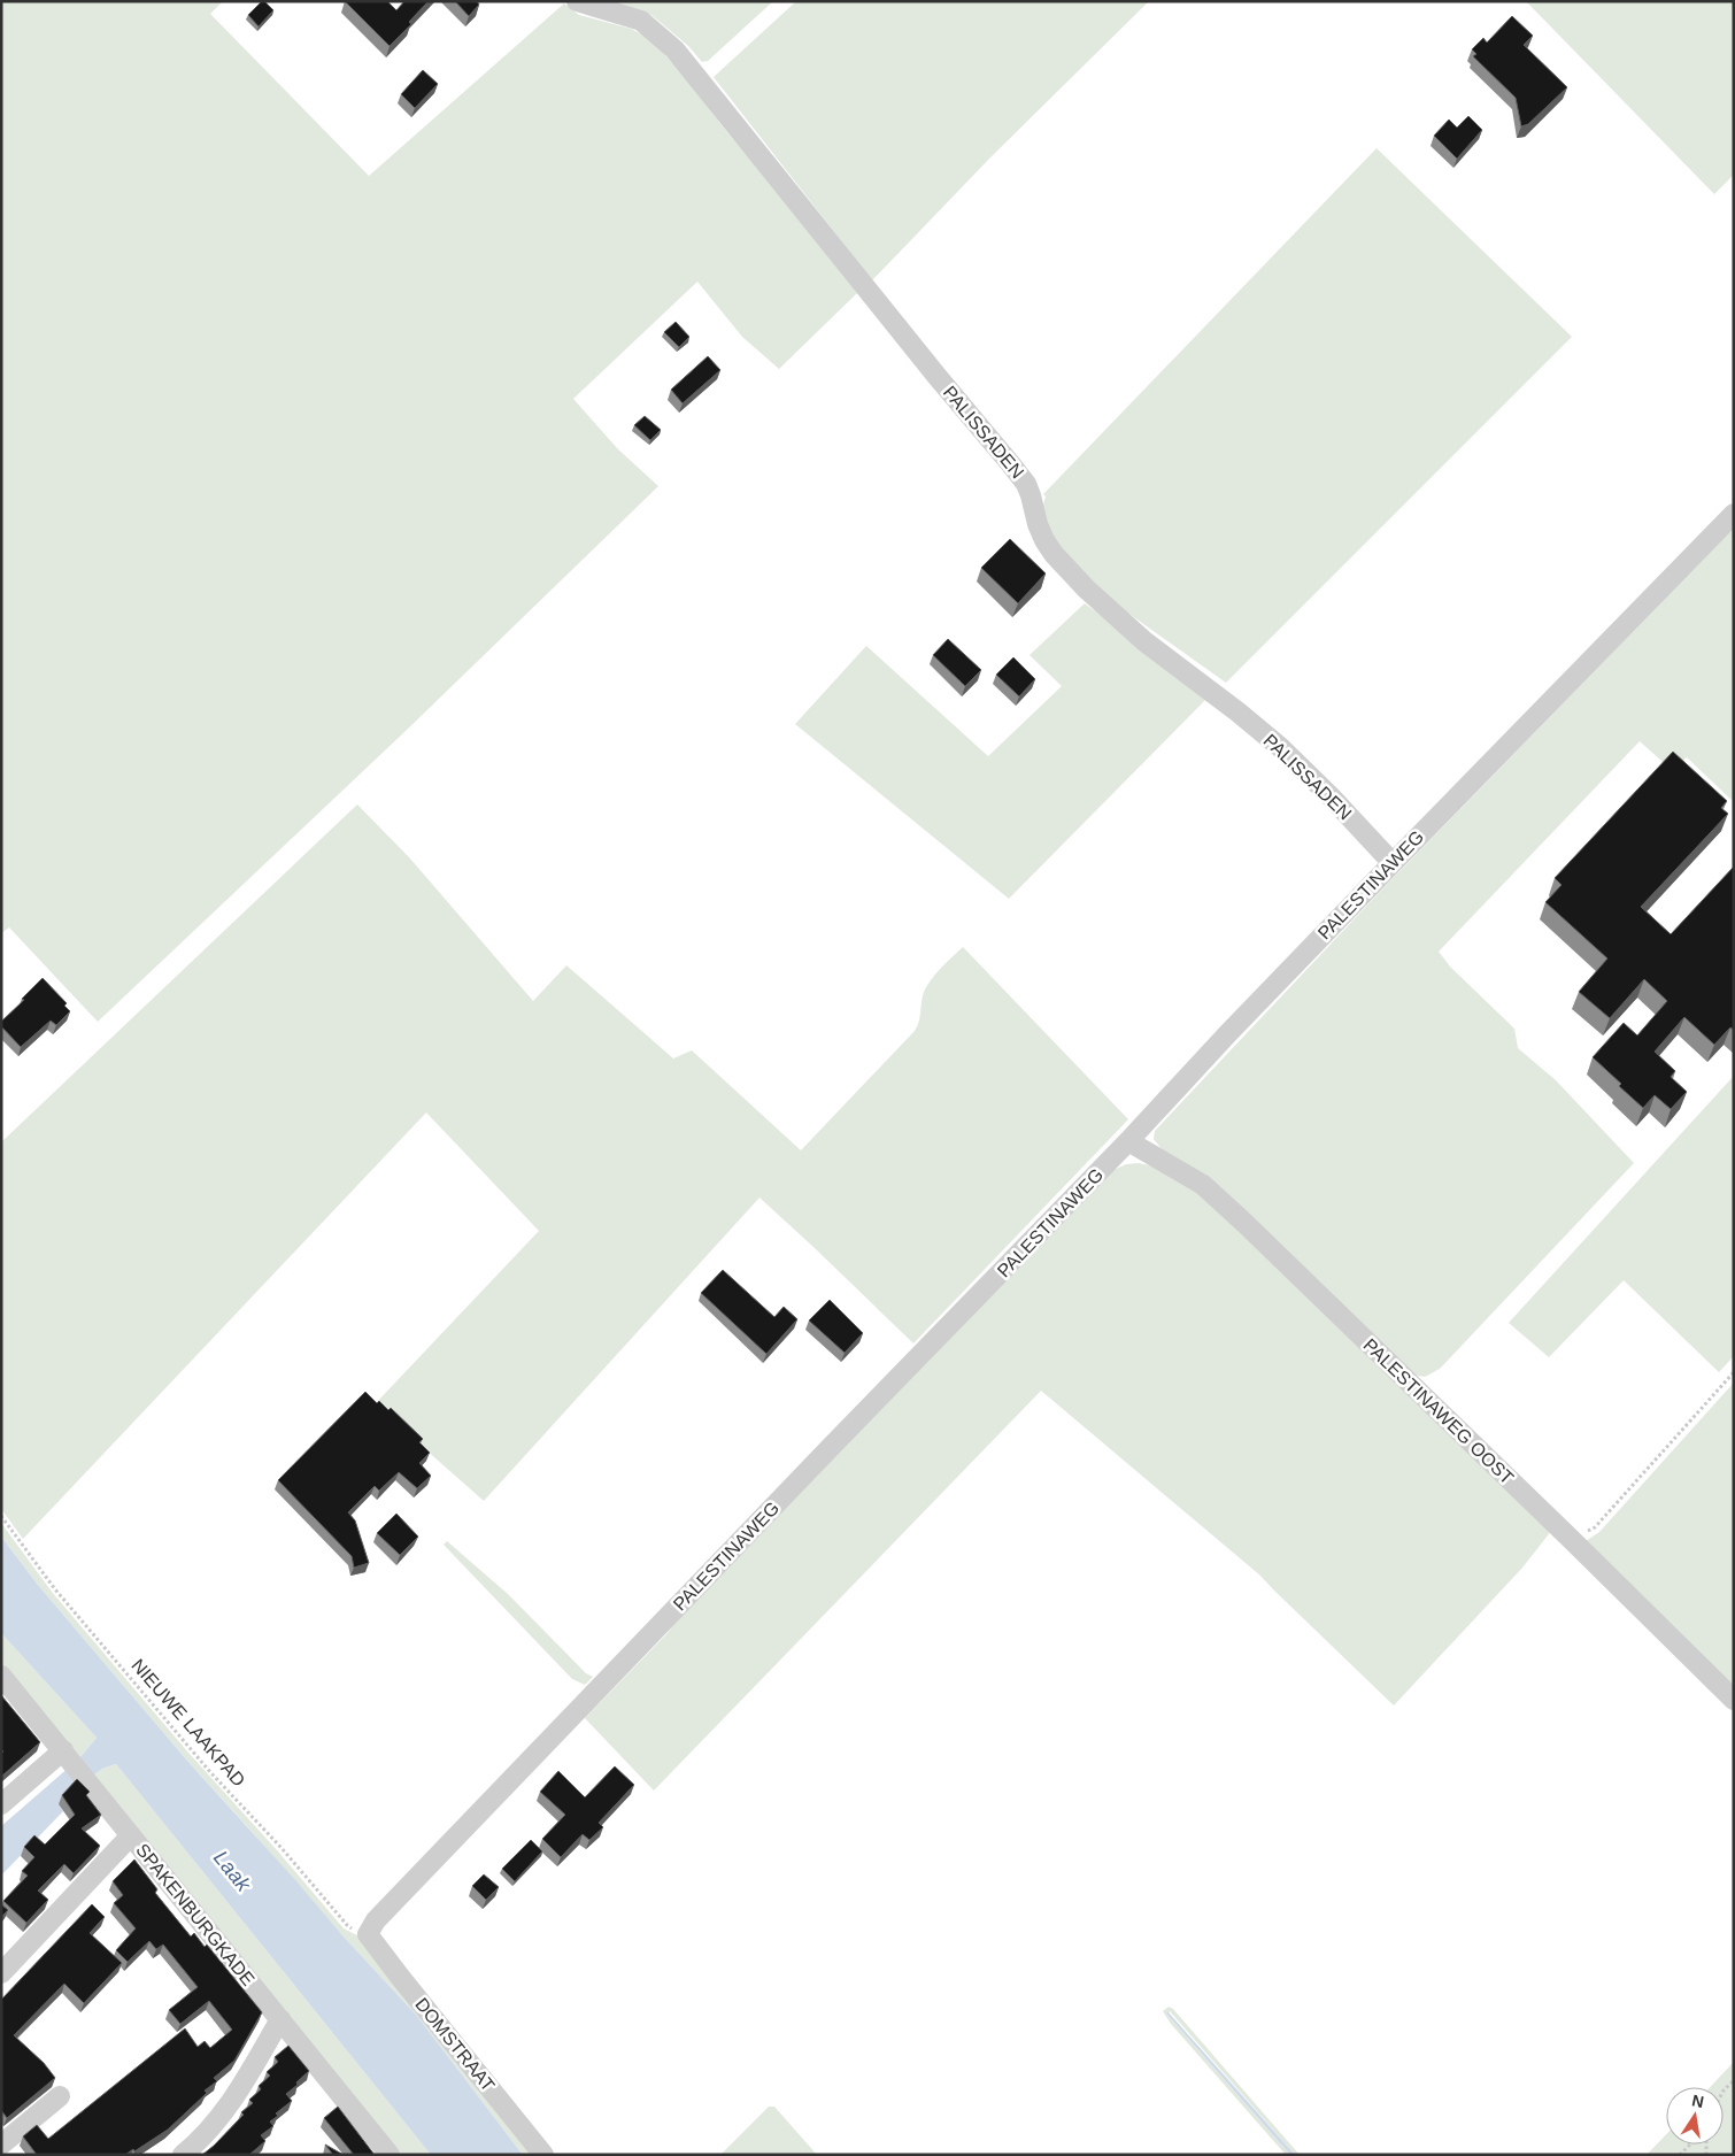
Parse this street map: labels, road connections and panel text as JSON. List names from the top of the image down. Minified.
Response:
{"streets":{"street":["PALISSADEN","PALESTINAWEG","PALESTINAWEG OOST","SPAKENBURGKADE","DOMSTRAAT"],"path":["NIEUWE LAAKPAD"]},"crossings":[["PALISSADEN","PALESTINAWEG"],["PALESTINAWEG","PALESTINAWEG OOST"],["PALESTINAWEG","NIEUWE LAAKPAD"],["PALESTINAWEG","DOMSTRAAT"],["NIEUWE LAAKPAD","DOMSTRAAT"]],"water":["Laak"],"north":"top"}
